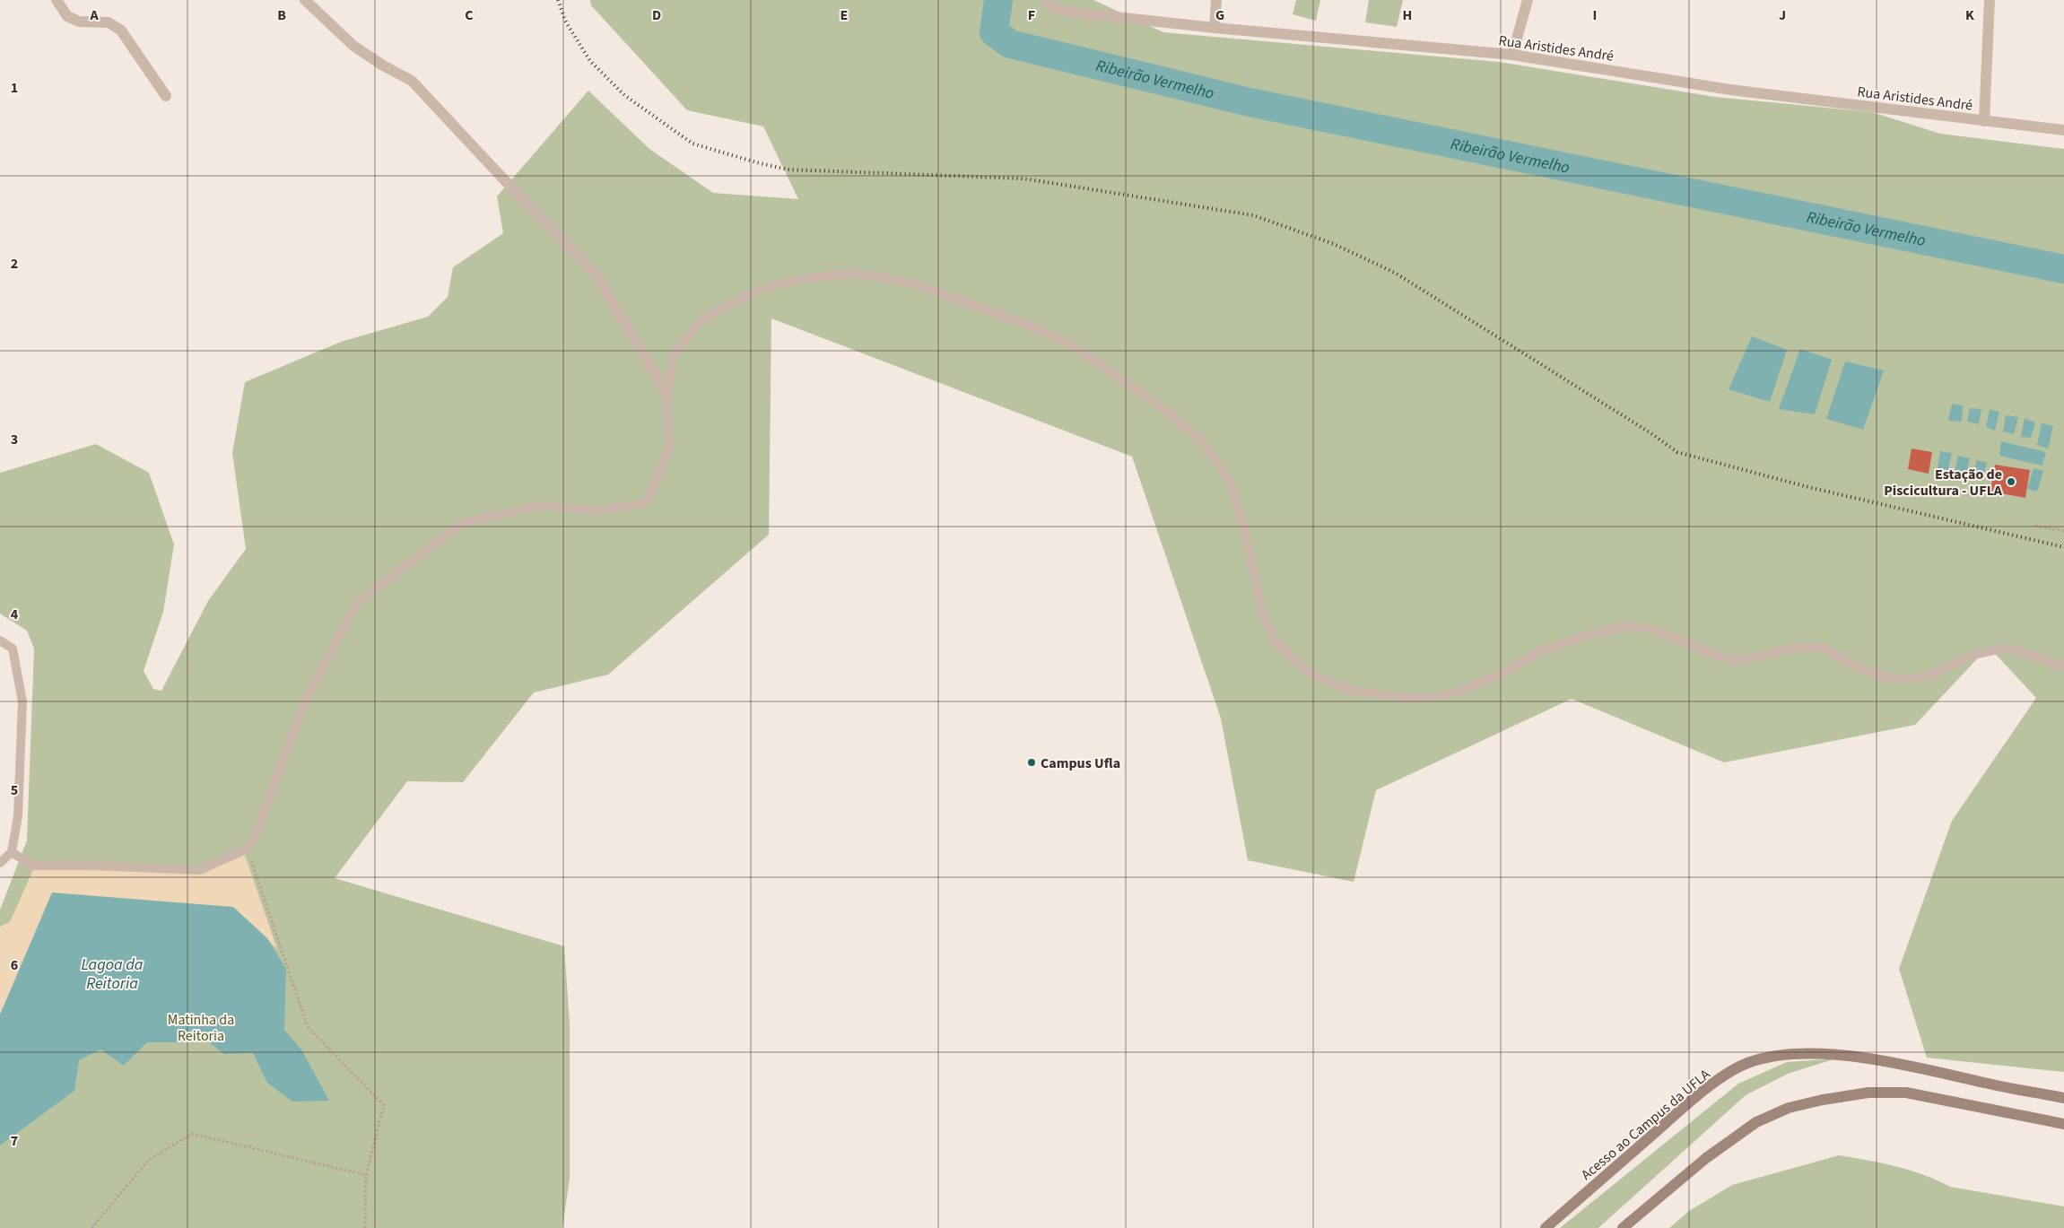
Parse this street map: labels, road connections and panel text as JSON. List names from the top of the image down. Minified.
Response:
{"streets":{"street":["Rua Aristides André","Acesso ao Campus da UFLA"]},"water":["Ribeirão Vermelho","Lagoa da Reitoria"],"parks":["Matinha da Reitoria"],"places":["Estação de Piscicultura - UFLA","Campus Ufla"],"grid":{"columns":["A","B","C","D","E","F","G","H","I","J","K"],"rows":["1","2","3","4","5","6","7"]}}
